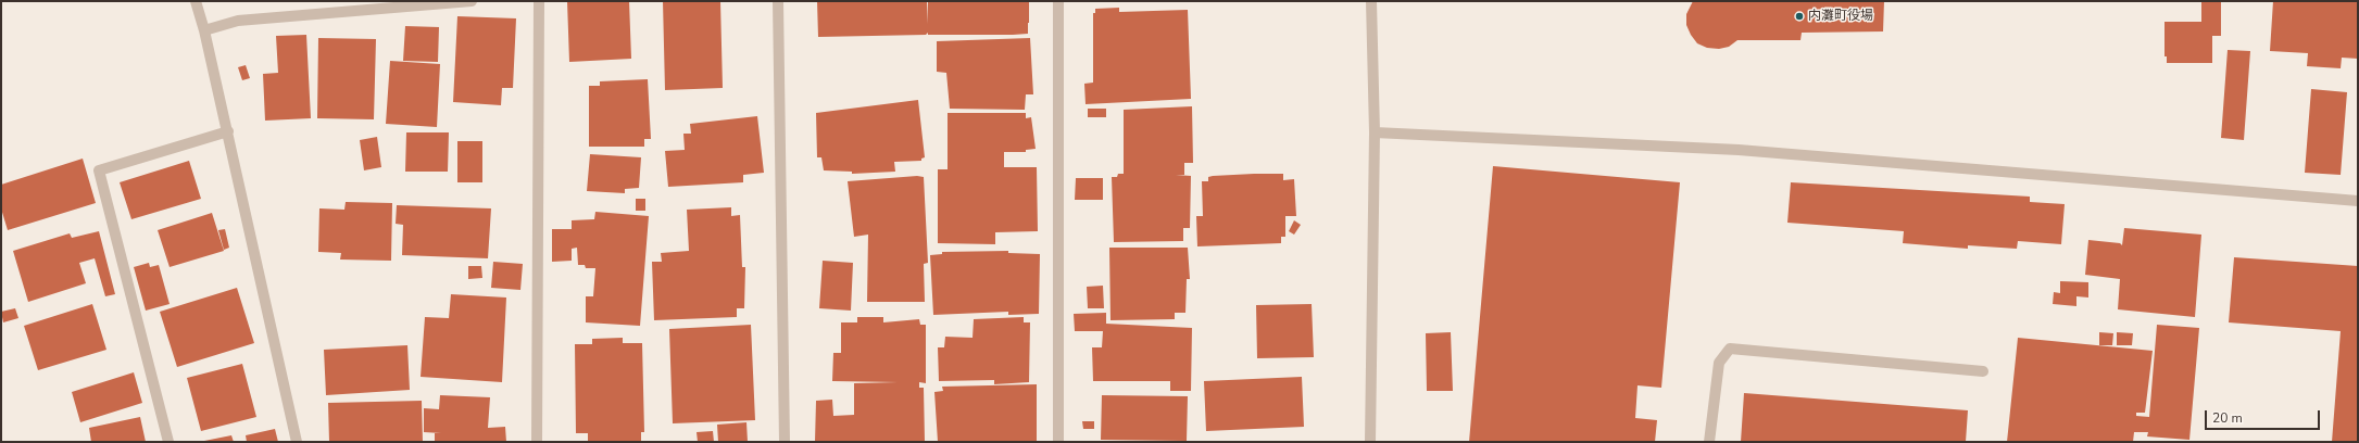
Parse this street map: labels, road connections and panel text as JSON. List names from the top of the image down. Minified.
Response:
{"places":["内灘町役場"],"scale_bar":"20 m"}
